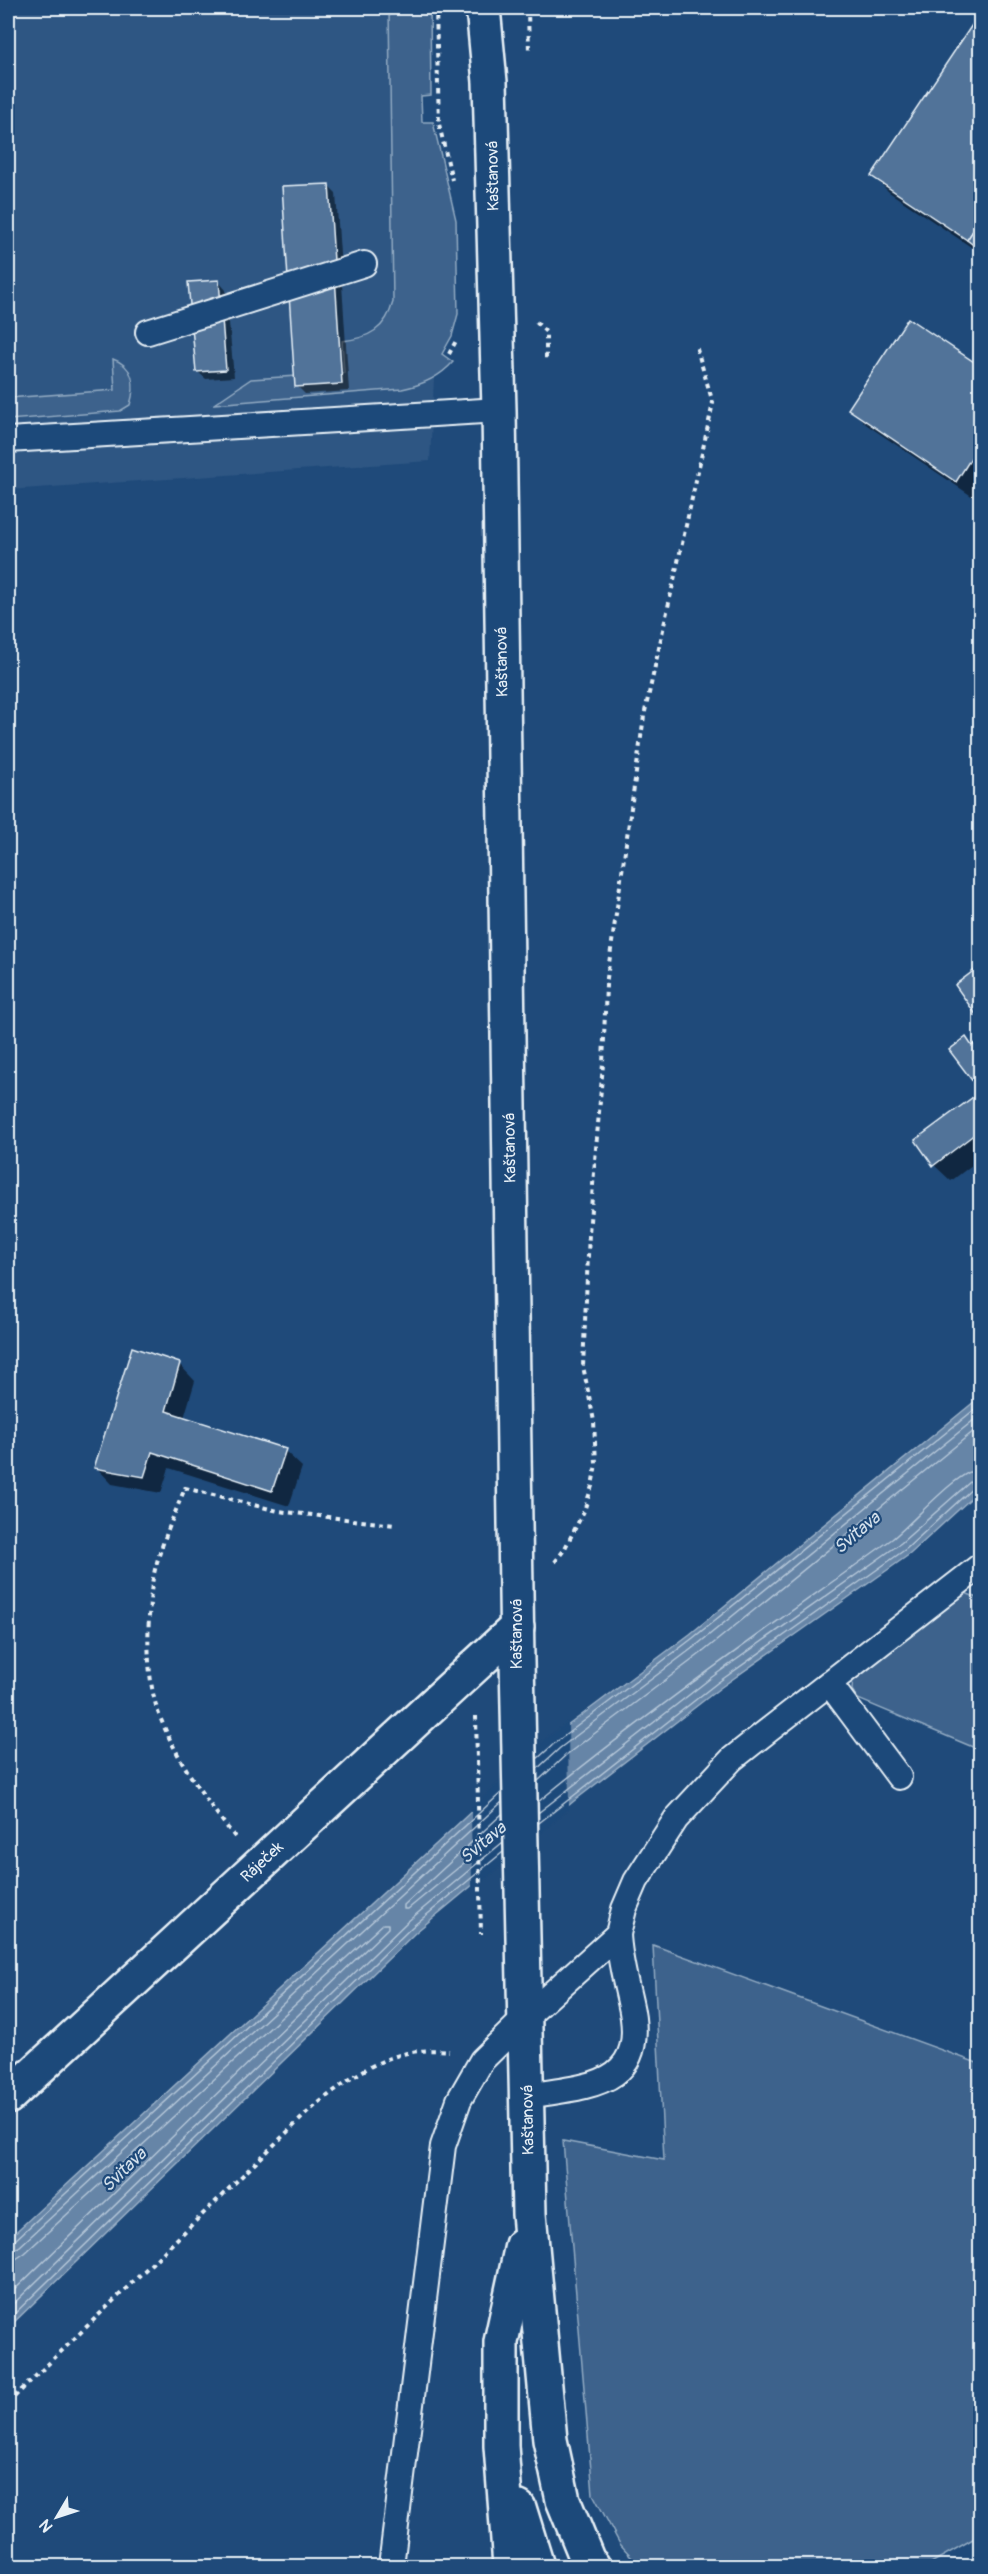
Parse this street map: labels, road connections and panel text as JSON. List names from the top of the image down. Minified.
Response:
{"streets":{"main road":["Kaštanová","Ráječek"]},"crossings":[["Kaštanová","Ráječek"]],"water":["Svitava"],"north":"bottom left"}
